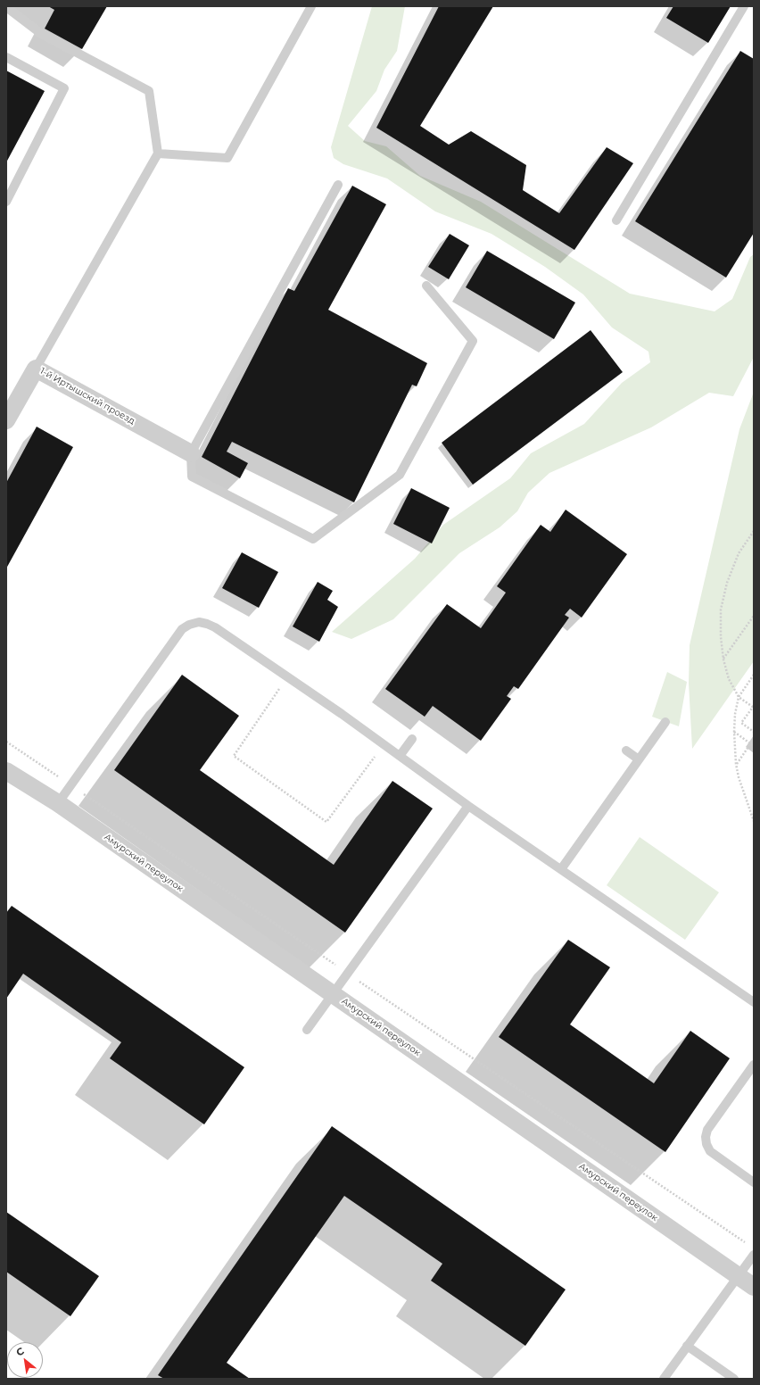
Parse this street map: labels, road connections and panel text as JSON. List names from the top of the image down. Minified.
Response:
{"streets":{"street":["1-й Иртышский проезд","Амурский переулок"]},"north":"top left"}
